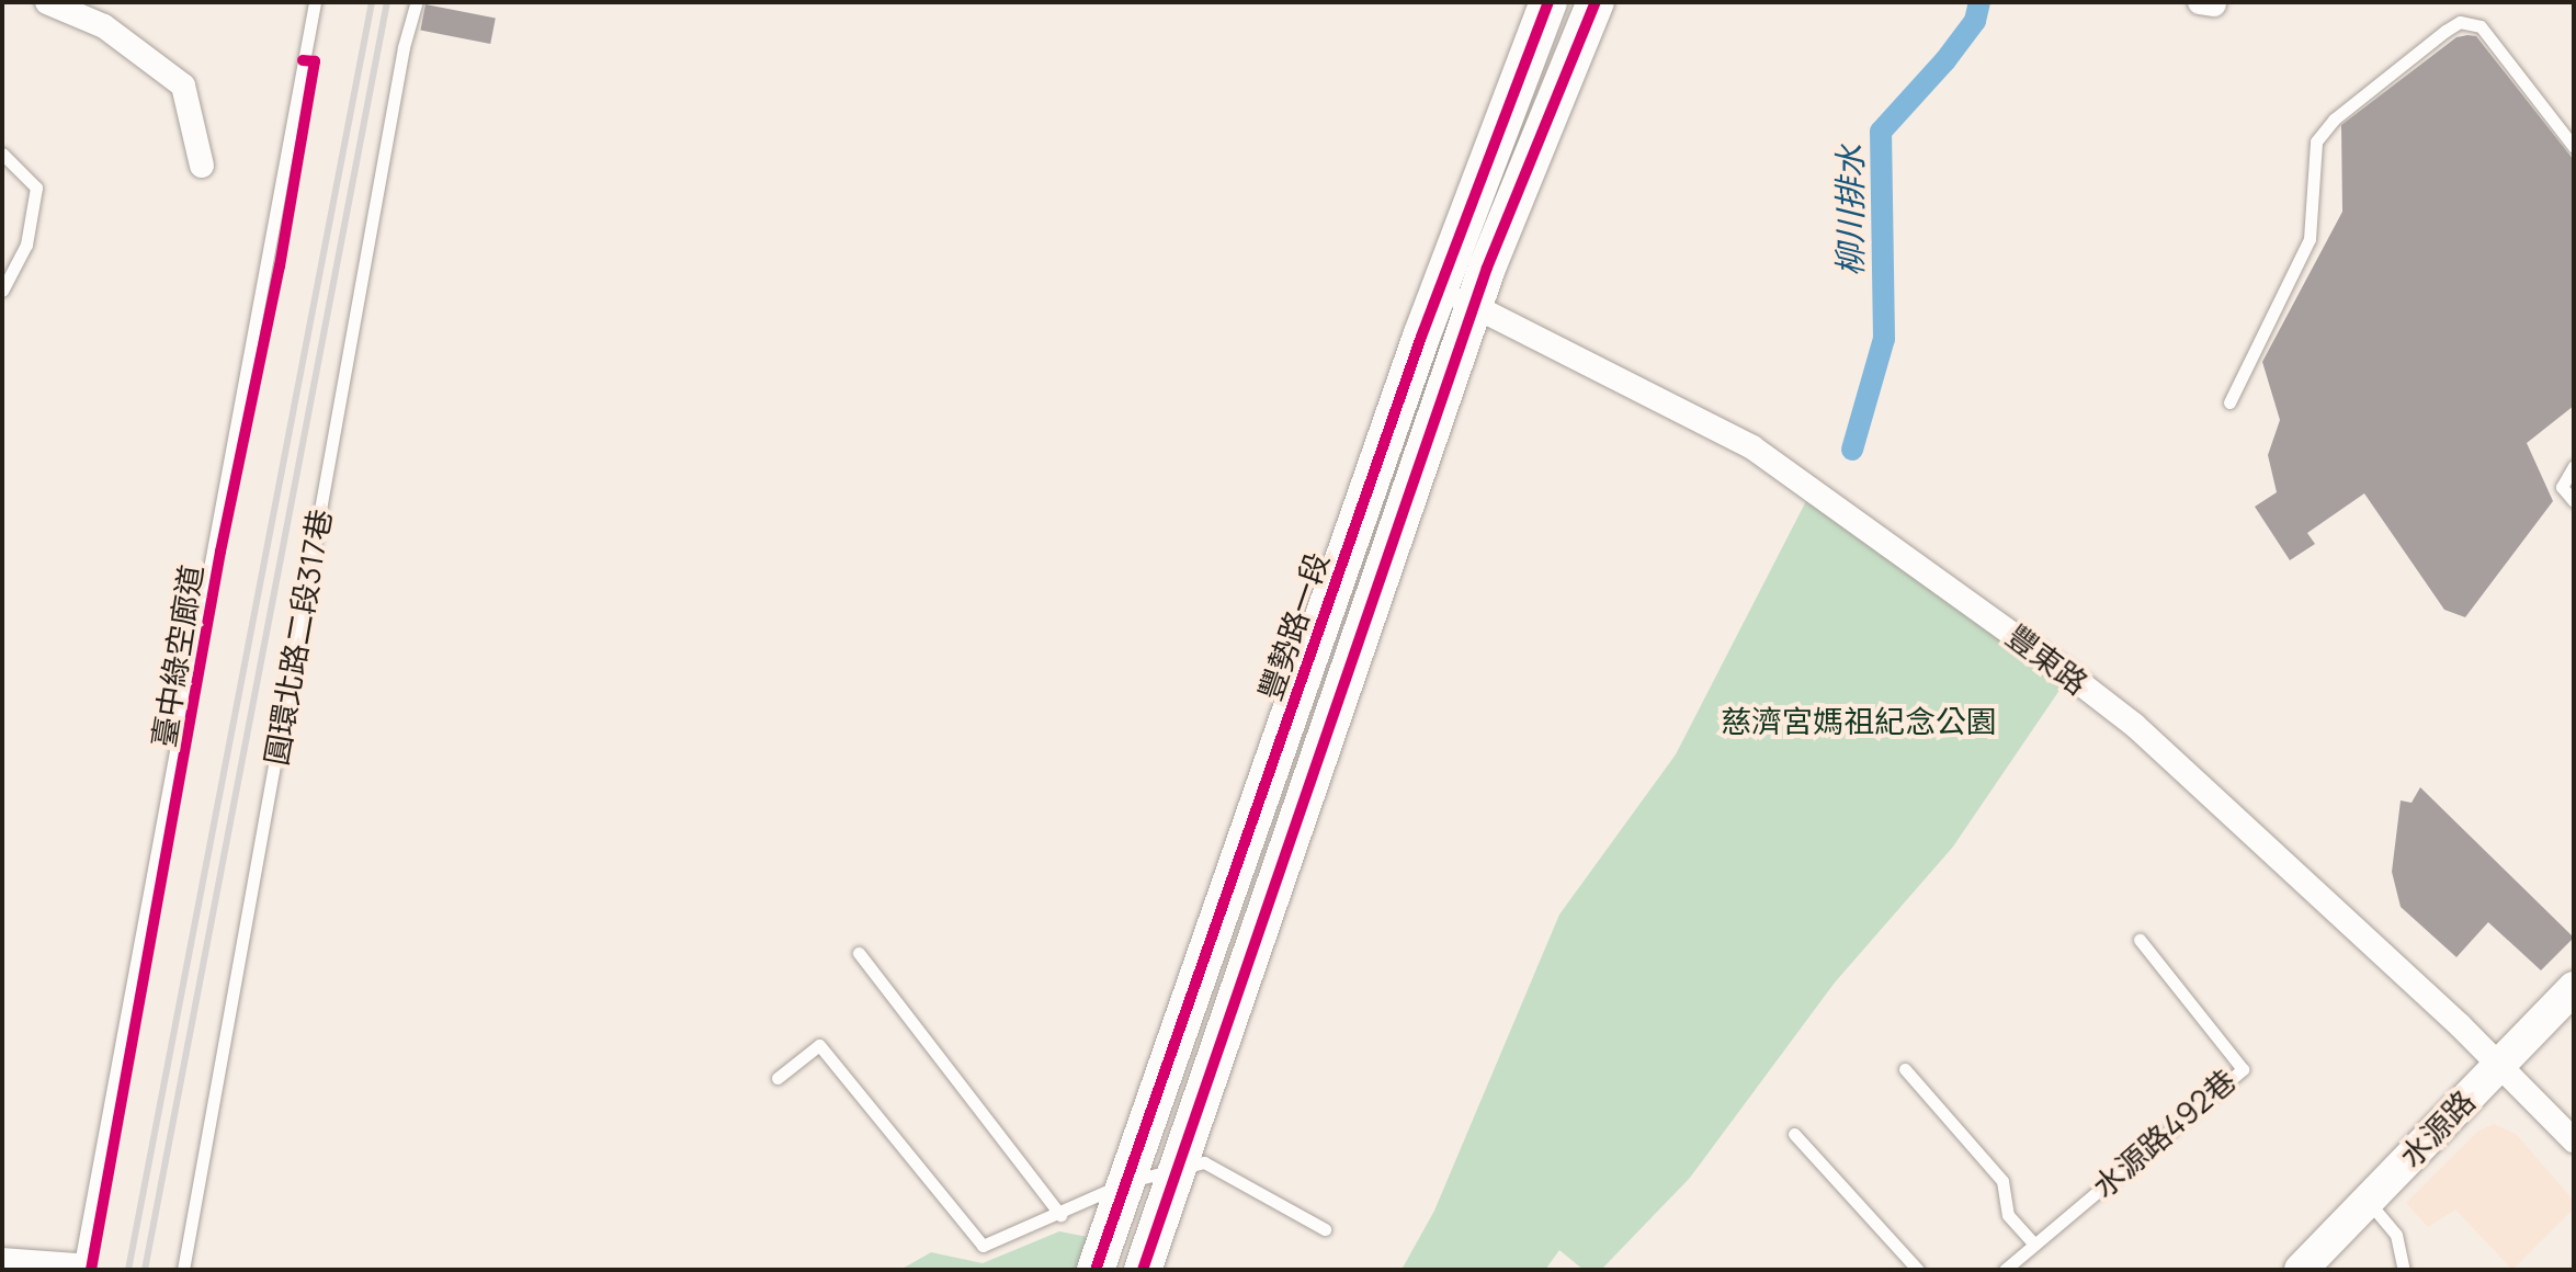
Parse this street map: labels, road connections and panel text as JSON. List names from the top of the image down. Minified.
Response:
{"streets":{"main road":["豐勢路一段"],"street":["豐東路","水源路"],"lane":["圓環北路二段317巷","水源路492巷"],"cycle path":["臺中綠空廊道"]},"crossings":[["豐勢路一段","豐東路"],["豐東路","水源路"]],"water":["柳川排水"],"parks":["慈濟宮媽祖紀念公園"]}
